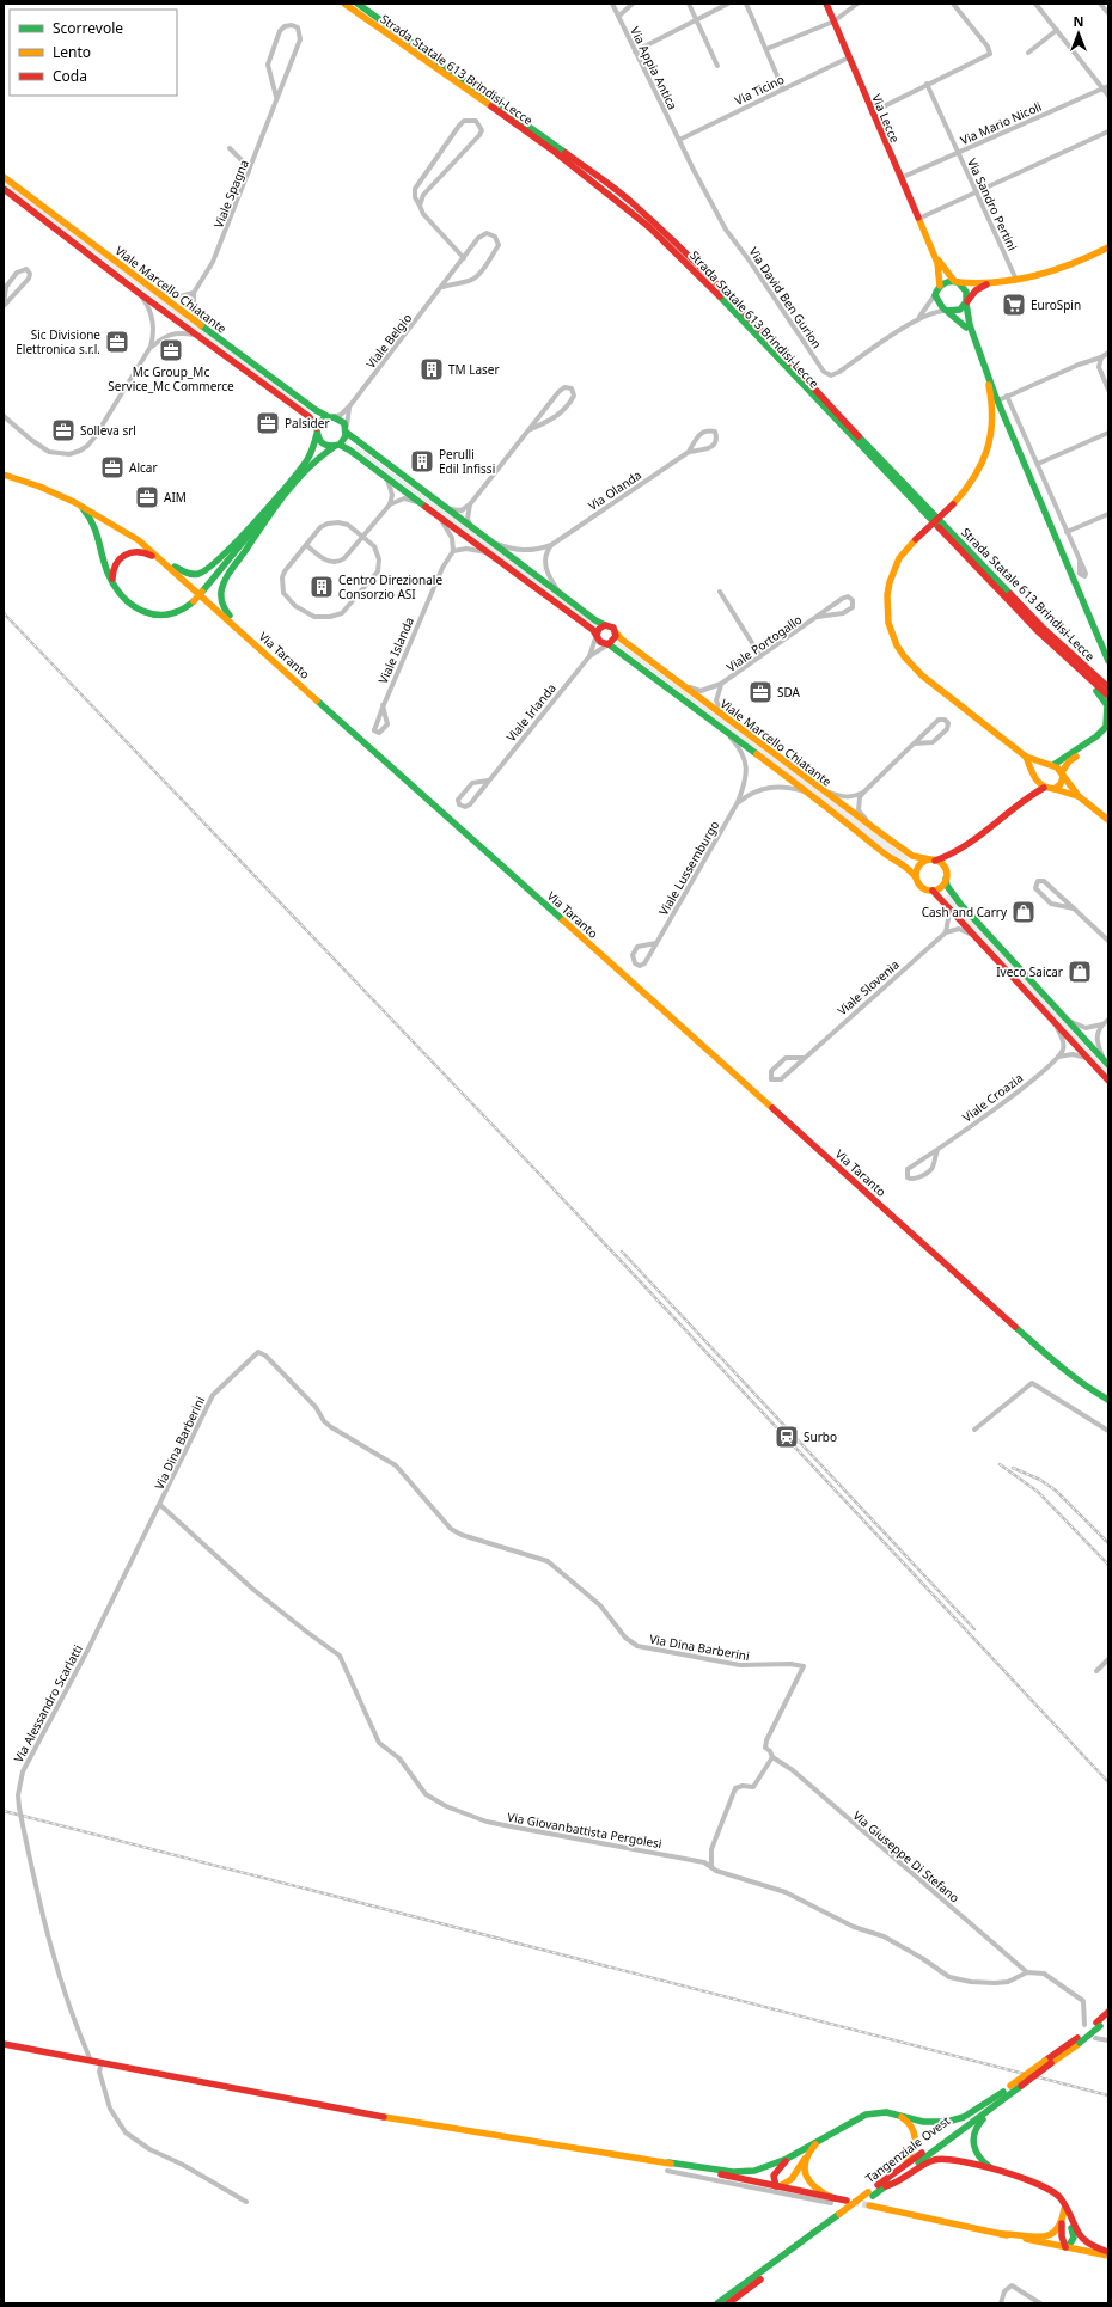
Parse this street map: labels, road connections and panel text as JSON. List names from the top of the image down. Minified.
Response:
{"streets":{"main road":["Strada Statale 613 Brindisi-Lecce","Via Lecce","Viale Marcello Chiatante","Via Taranto","Tangenziale Ovest"],"street":["Via Appia Antica","Via Ticino","Via Mario Nicoli","Viale Spagna","Via Sandro Pertini","Via David Ben Gurion","Viale Belgio","Via Olanda","Viale Portogallo","Viale Islanda","Viale Irlanda","Viale Lussemburgo","Viale Slovenia","Viale Croazia","Via Dina Barberini","Via Alessandro Scarlatti","Via Giovanbattista Pergolesi","Via Giuseppe Di Stefano"]},"crossings":[["Via Appia Antica","Via Ticino"],["Via Appia Antica","Via David Ben Gurion"],["Via Ticino","Via Lecce"],["Via Ticino","Via David Ben Gurion"],["Via Lecce","Via Mario Nicoli"],["Via Lecce","Via David Ben Gurion"],["Via Mario Nicoli","Via Sandro Pertini"],["Viale Marcello Chiatante","Viale Belgio"],["Viale Marcello Chiatante","Via Olanda"],["Viale Marcello Chiatante","Viale Portogallo"],["Viale Marcello Chiatante","Viale Irlanda"],["Viale Marcello Chiatante","Viale Lussemburgo"],["Via Dina Barberini","Via Alessandro Scarlatti"],["Via Dina Barberini","Via Giovanbattista Pergolesi"],["Via Dina Barberini","Via Giuseppe Di Stefano"],["Via Alessandro Scarlatti","Via Giovanbattista Pergolesi"],["Via Giovanbattista Pergolesi","Via Giuseppe Di Stefano"]],"places":{"supermarket":["EuroSpin"],"office":["Sic Divisione Elettronica s.r.l.","Mc Group_Mc Service_Mc Commerce","Palsider","Solleva srl","Alcar","AIM","SDA"],"building":["TM Laser","Perulli Edil Infissi","Centro Direzionale Consorzio ASI"],"shop":["Cash and Carry","Iveco Saicar"],"station":["Surbo"]},"legend":["Scorrevole","Lento","Coda"],"north":"top"}
